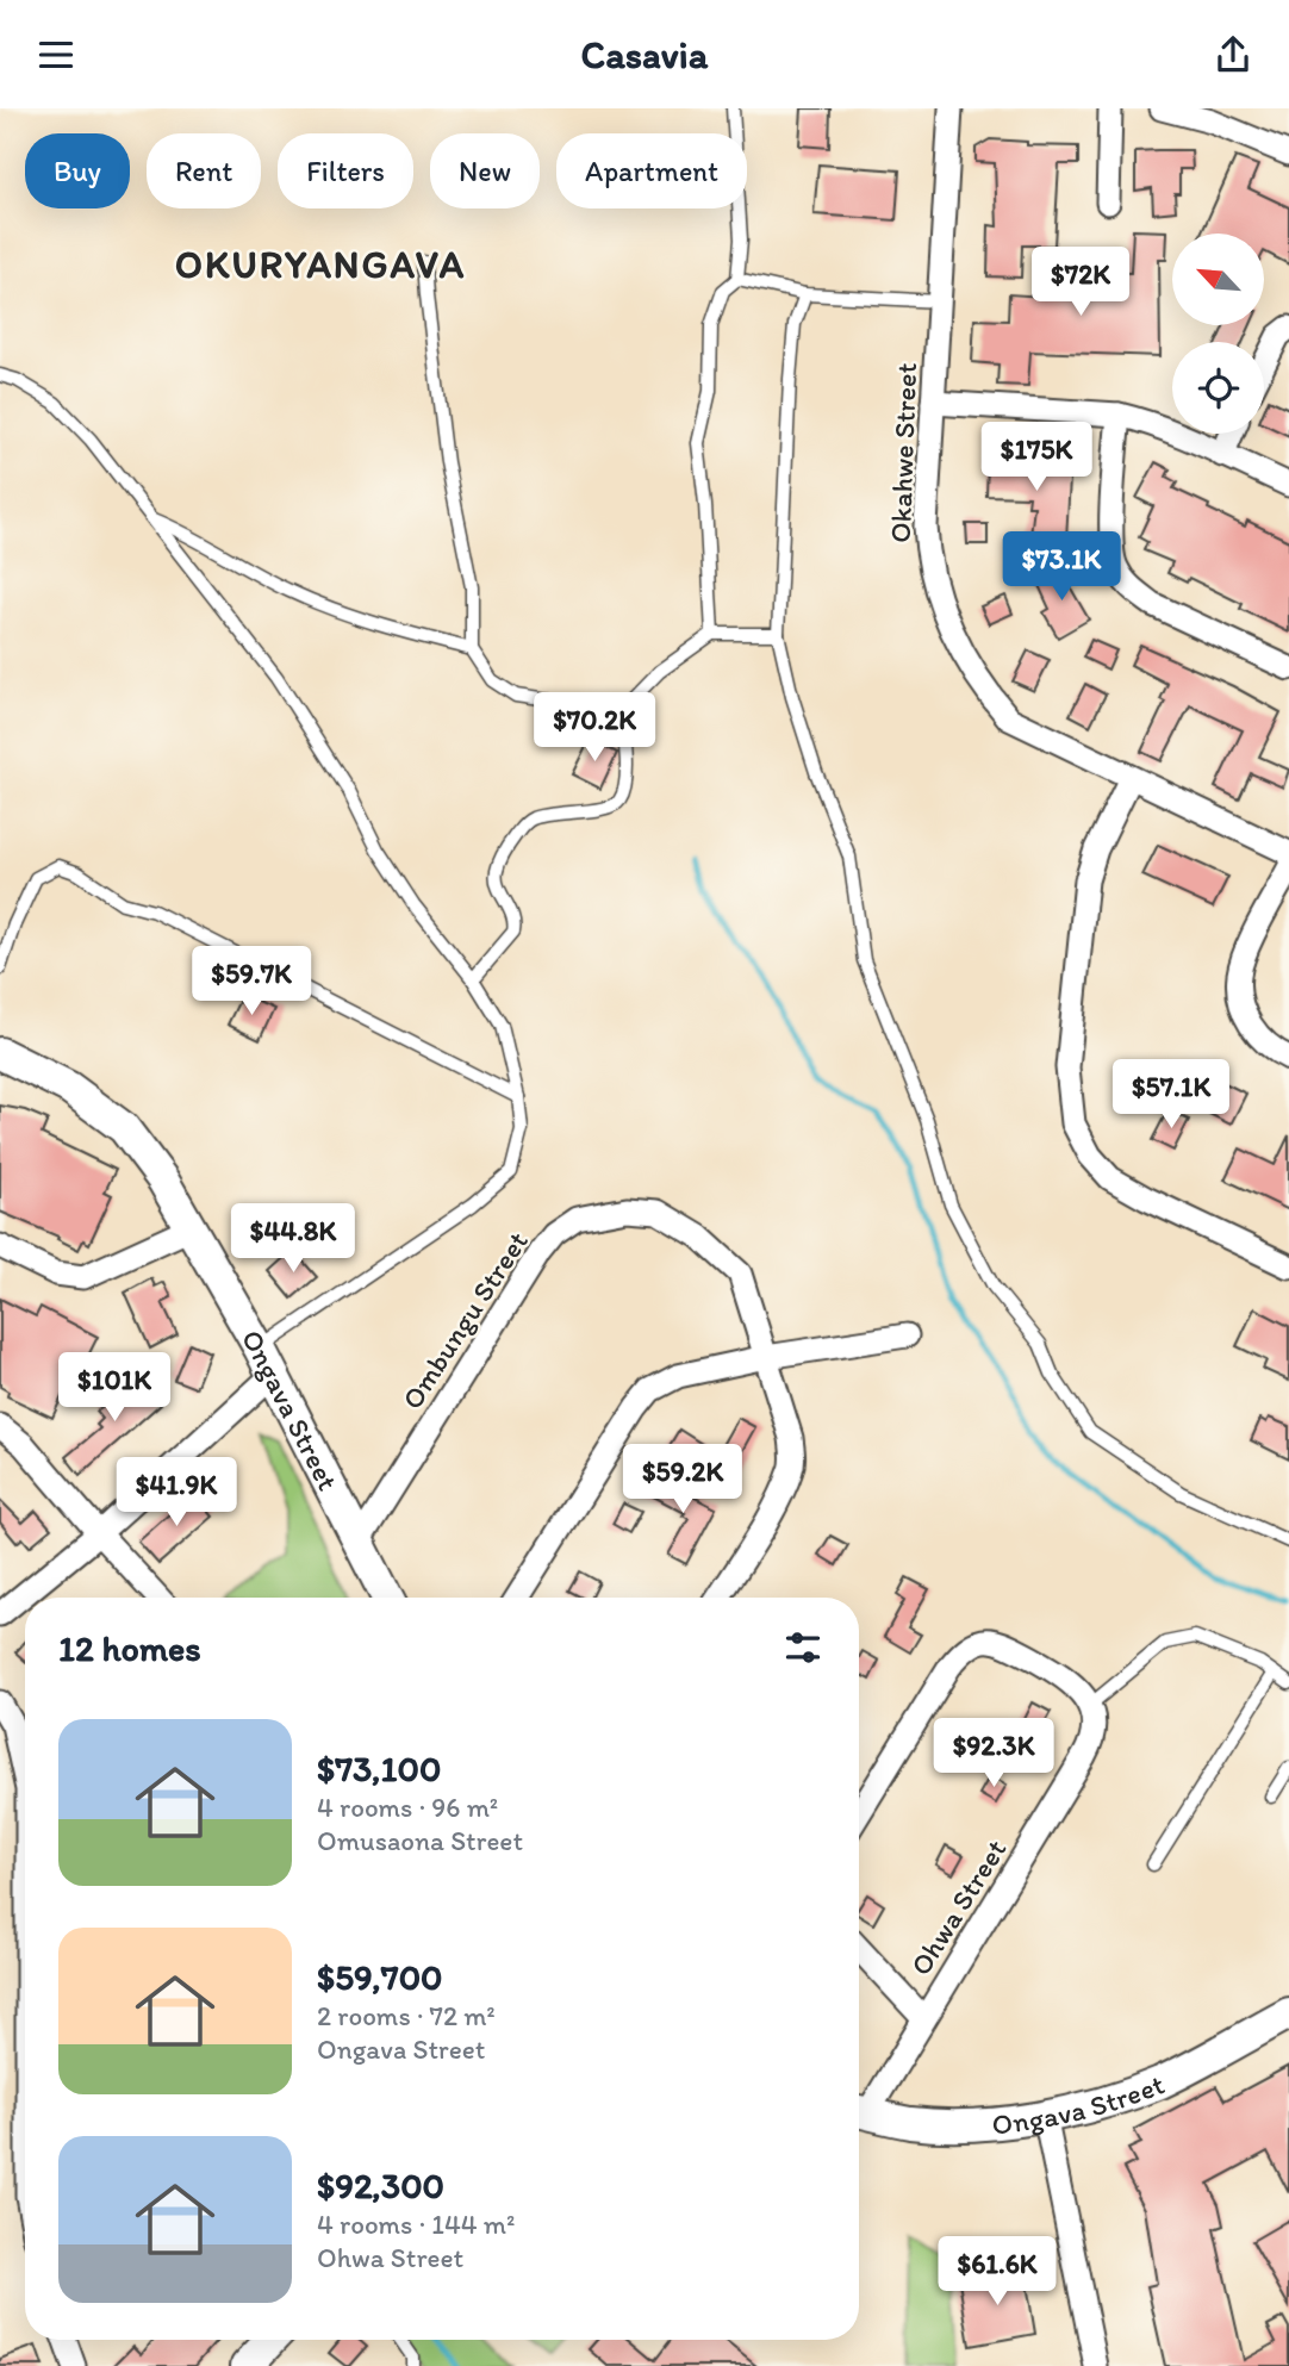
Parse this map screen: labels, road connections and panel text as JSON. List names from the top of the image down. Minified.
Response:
{"streets":{"street":["Okahwe Street","Ombungu Street","Ongava Street","Ohwa Street"]},"crossings":[["Ombungu Street","Ongava Street"]],"districts":["OKURYANGAVA"],"north":"top left","page":{"header":"Casavia","chip":["Buy","Rent","Filters","New","Apartment"],"price":["$72K","$175K","$73.1K","$70.2K","$59.7K","$57.1K","$44.8K","$101K","$59.2K","$41.9K","$92.3K","$61.6K"],"heading":"12 homes","list":[{"name":"$73,100","note":"4 rooms · 96 m² · Omusaona Street"},{"name":"$59,700","note":"2 rooms · 72 m² · Ongava Street"},{"name":"$92,300","note":"4 rooms · 144 m² · Ohwa Street"}]}}
